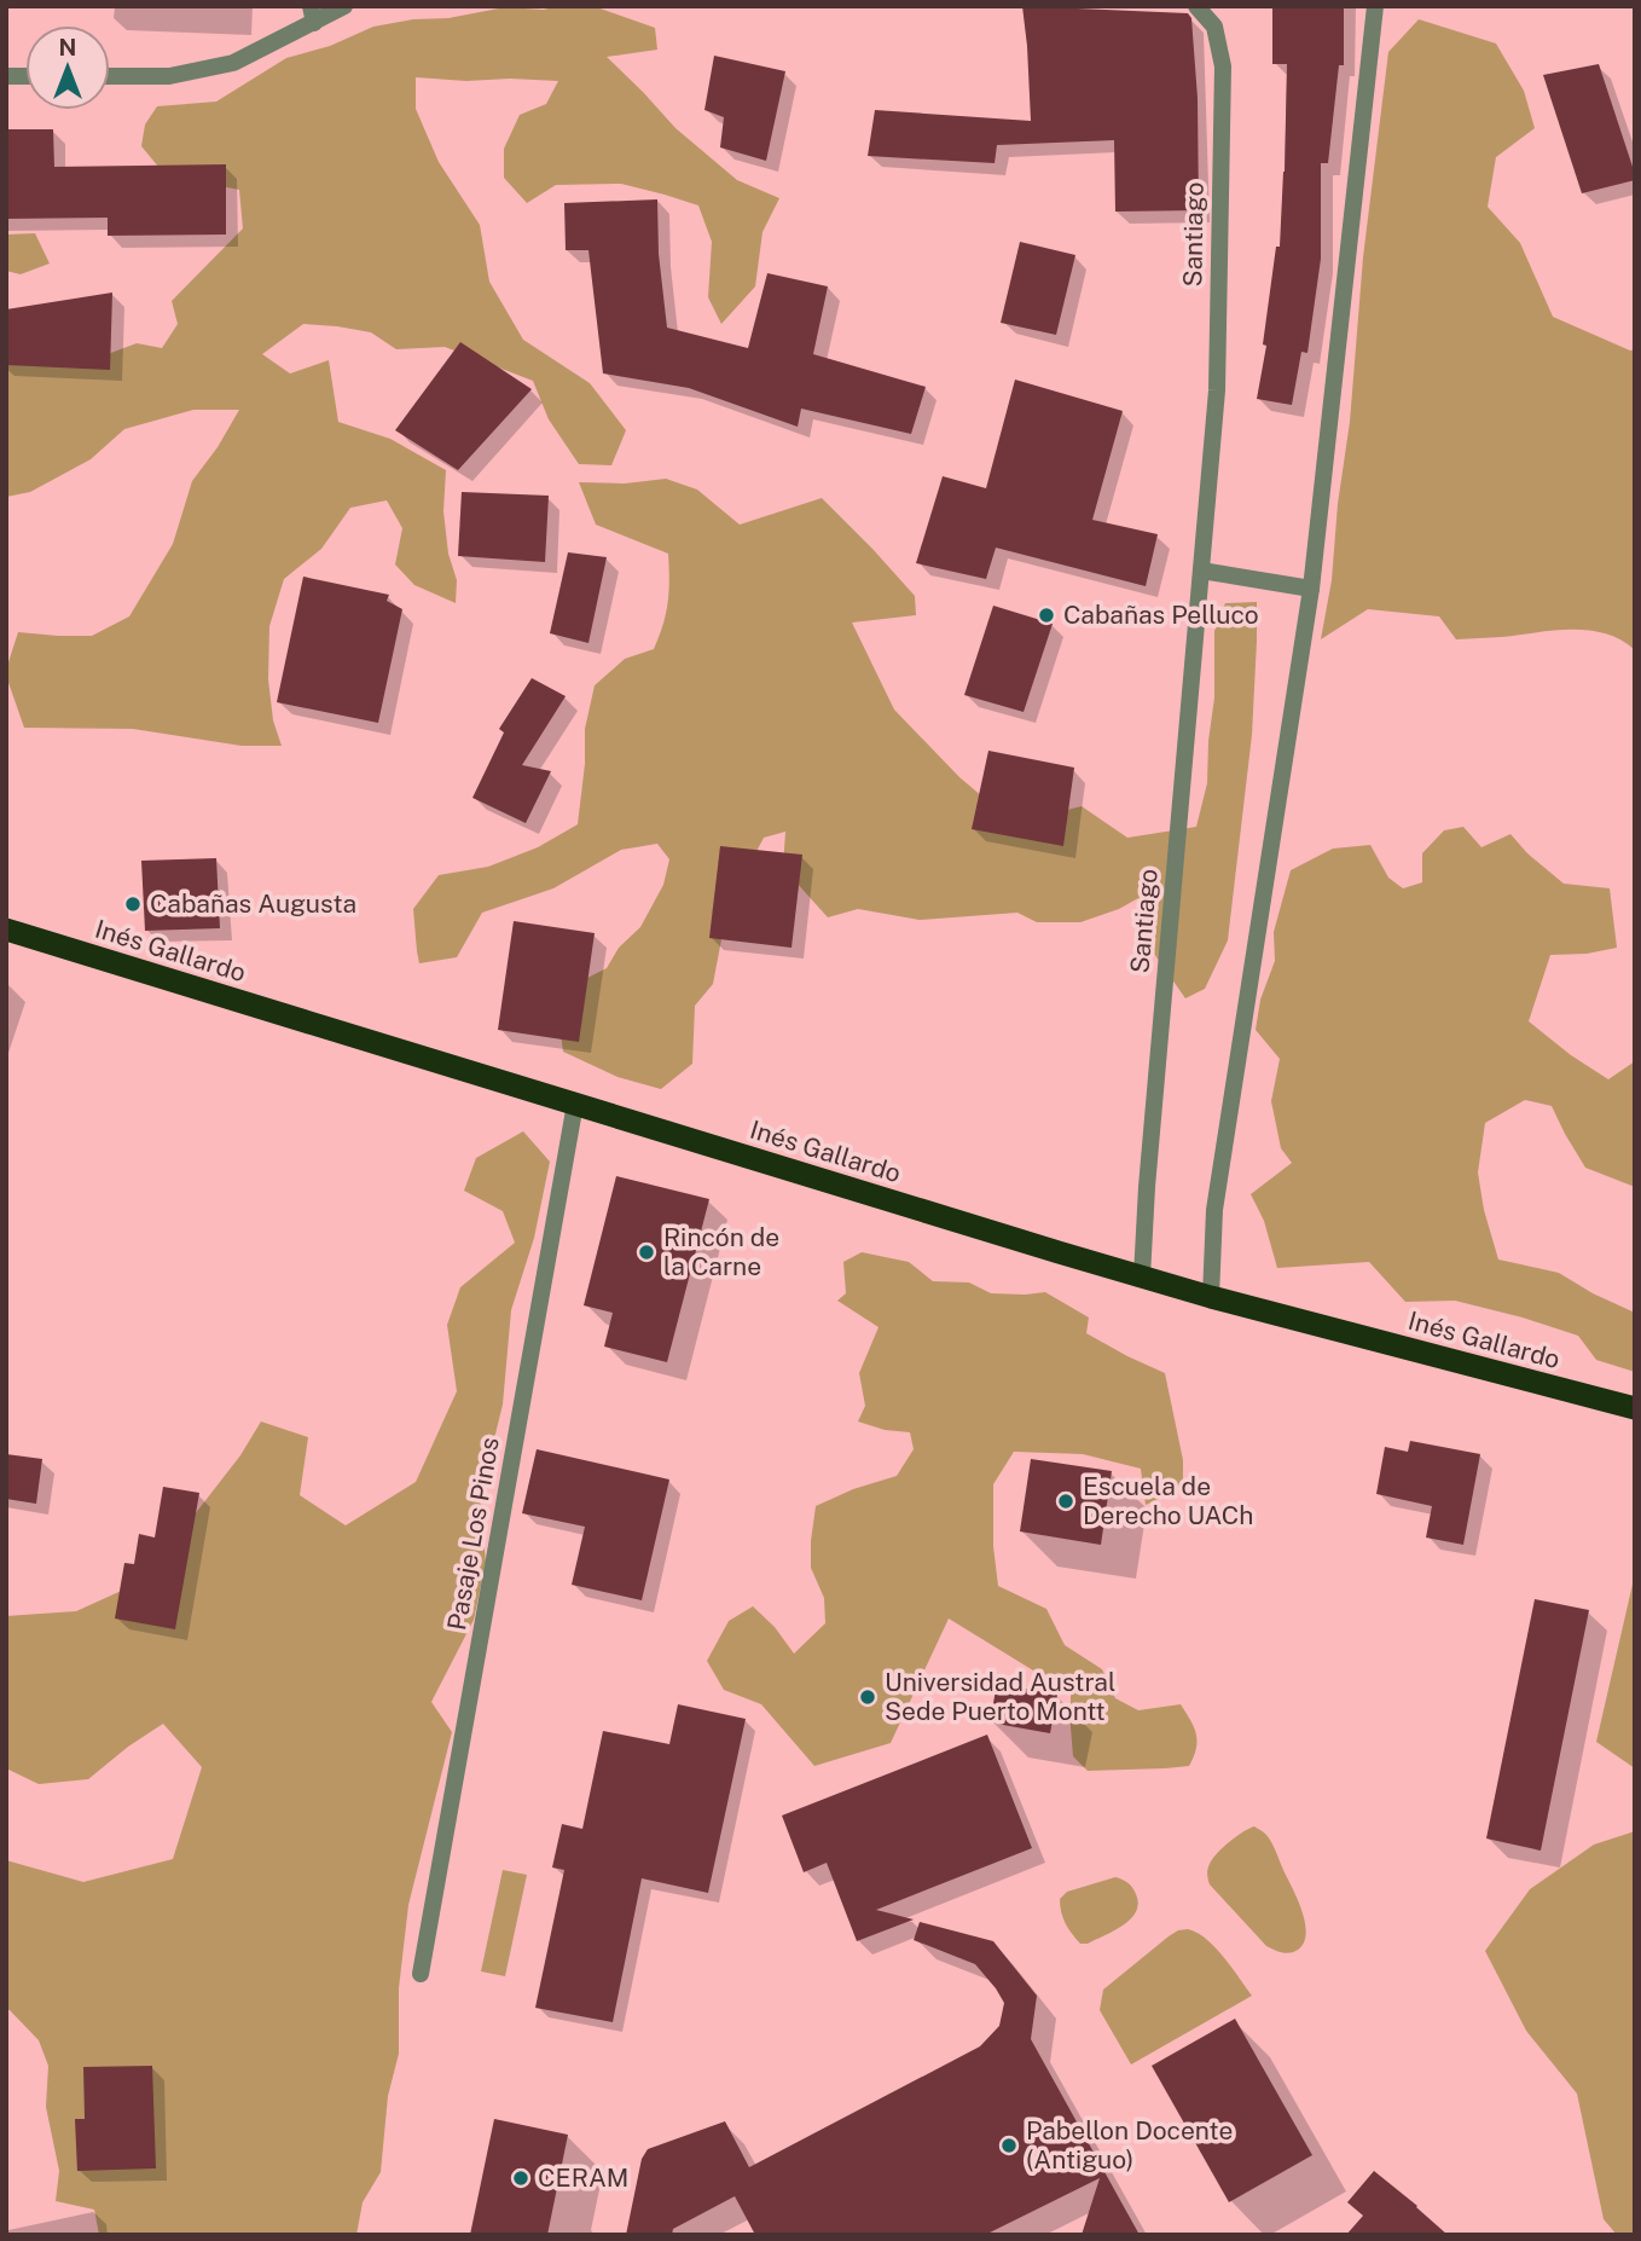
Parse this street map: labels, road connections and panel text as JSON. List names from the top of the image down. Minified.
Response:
{"streets":{"highway":["Inés Gallardo"],"street":["Santiago","Pasaje Los Pinos"]},"crossings":[["Santiago","Inés Gallardo"],["Inés Gallardo","Pasaje Los Pinos"]],"places":["Cabañas Pelluco","Cabañas Augusta","Rincón de la Carne","Escuela de Derecho UACh","Universidad Austral Sede Puerto Montt","Pabellon Docente (Antiguo)","CERAM"],"north":"top"}
